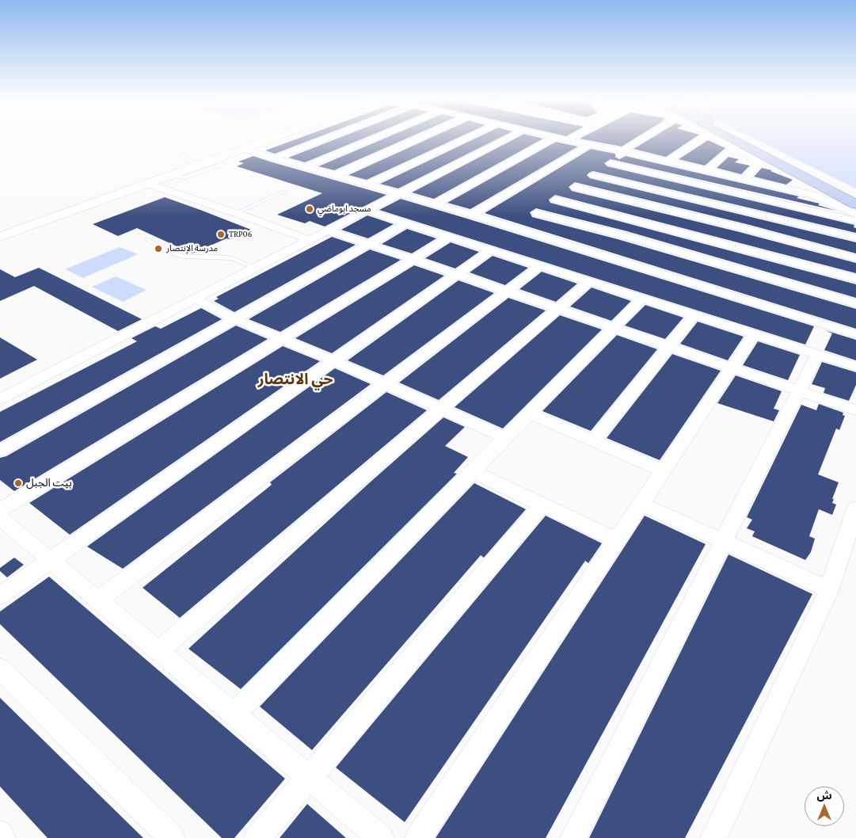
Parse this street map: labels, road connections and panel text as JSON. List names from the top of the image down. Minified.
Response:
{"districts":["حي الانتصار"],"places":["مسجد ابوماضي","TRP06","مدرسة الإنتصار","بيت الجبل"],"north":"top"}
